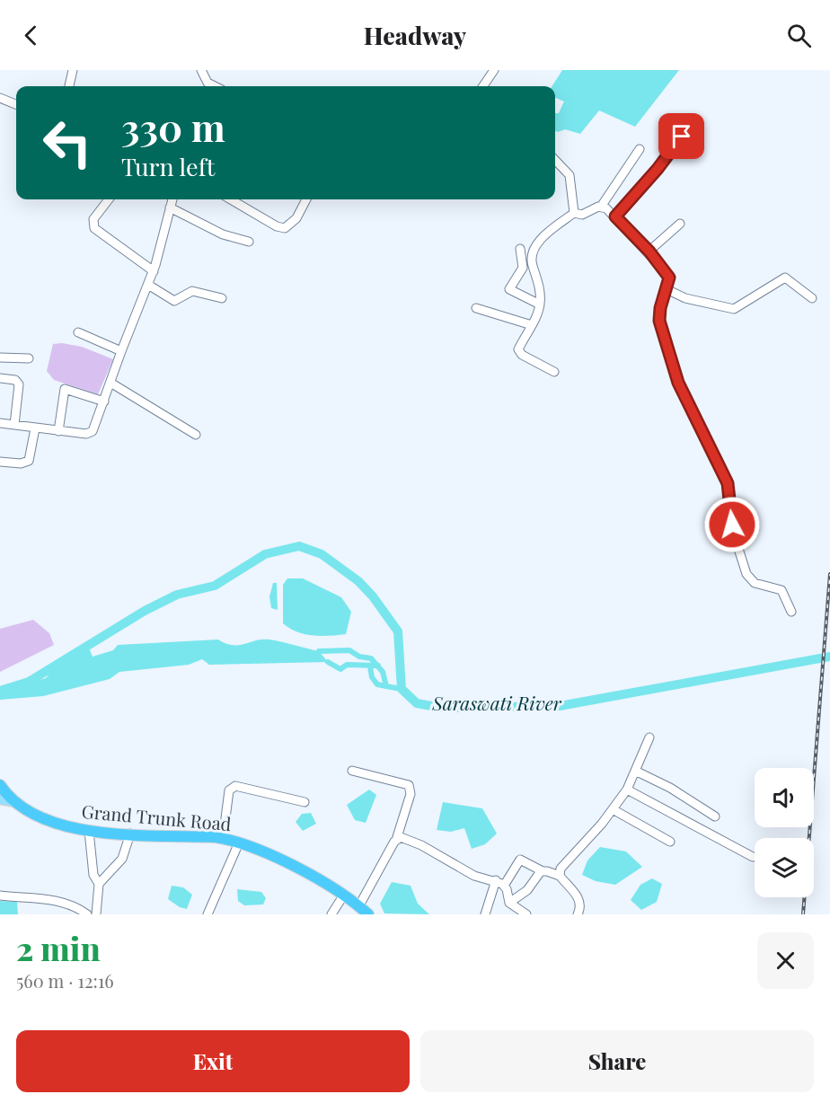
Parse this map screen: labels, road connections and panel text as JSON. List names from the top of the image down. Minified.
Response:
{"streets":{"highway":["Grand Trunk Road"]},"water":["Saraswati River"],"page":{"header":"Headway","turn":["330 m","Turn left"],"heading":["2 min","560 m · 12:16"],"buttons":["Exit","Share"]}}
